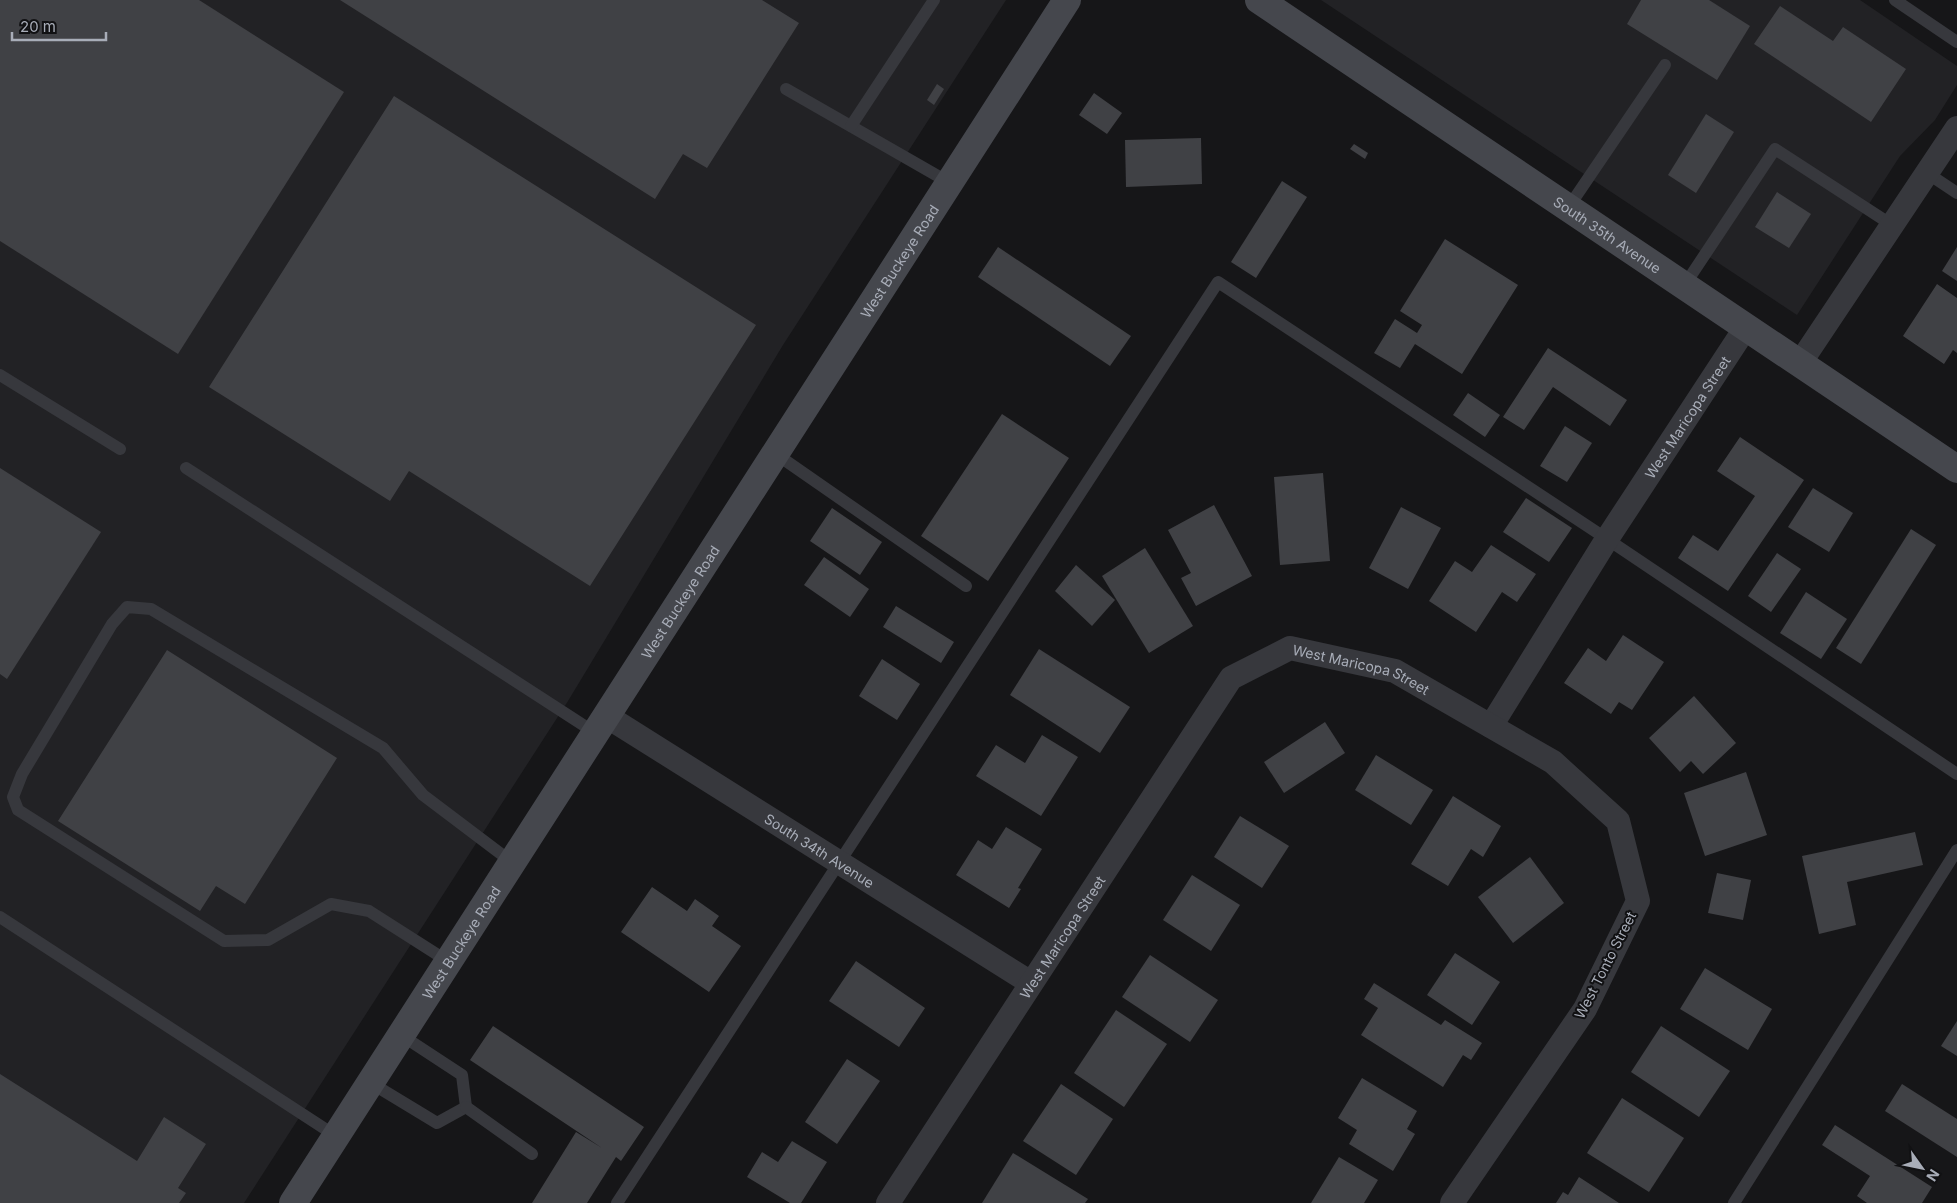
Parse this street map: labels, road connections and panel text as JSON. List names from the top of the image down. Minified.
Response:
{"streets":{"main road":["South 35th Avenue","West Buckeye Road"],"street":["West Maricopa Street","South 34th Avenue","West Tonto Street"]},"crossings":[["South 35th Avenue","West Maricopa Street"],["West Buckeye Road","South 34th Avenue"],["West Maricopa Street","South 34th Avenue"],["West Maricopa Street","West Tonto Street"]],"scale_bar":"20 m","north":"bottom right"}
